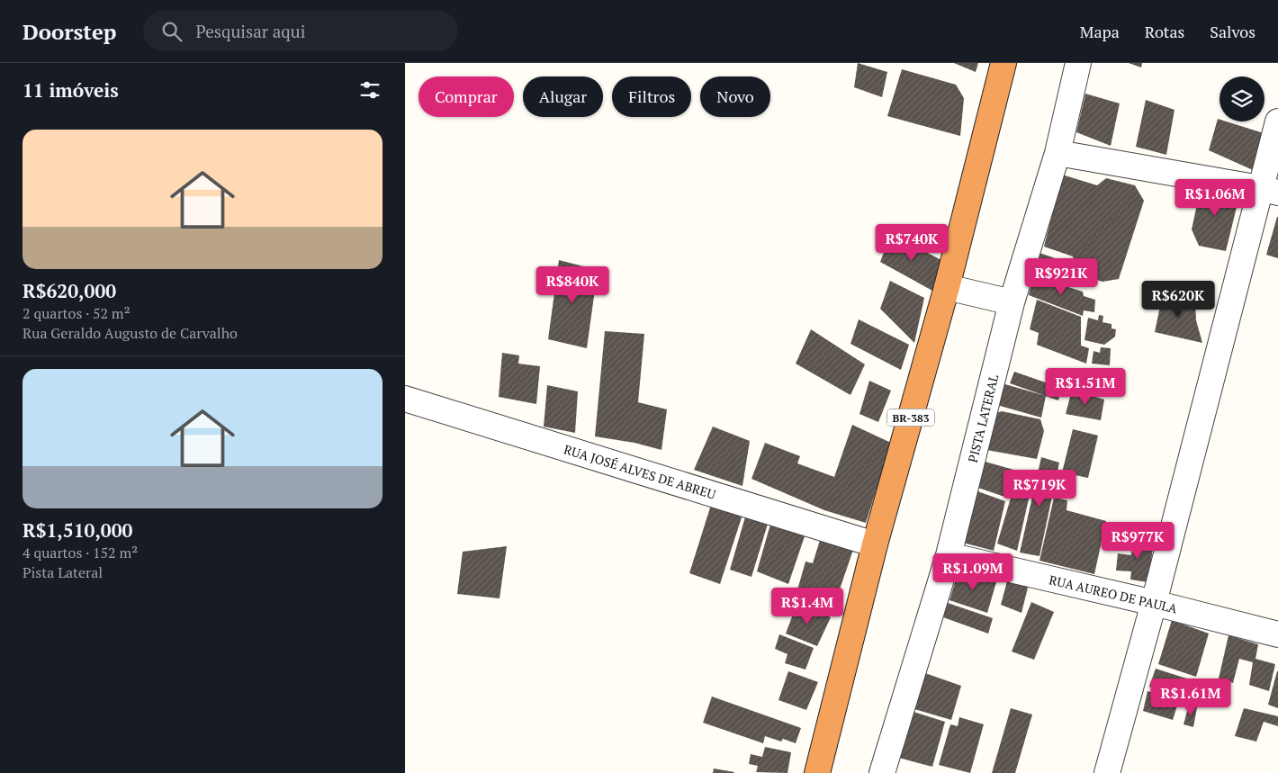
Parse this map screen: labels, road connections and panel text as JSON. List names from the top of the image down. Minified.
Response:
{"streets":{"highway":["BR-383"],"street":["PISTA LATERAL","RUA JOSÉ ALVES DE ABREU","RUA AUREO DE PAULA"]},"crossings":[["BR-383","RUA JOSÉ ALVES DE ABREU"],["PISTA LATERAL","RUA AUREO DE PAULA"]],"page":{"header":"Doorstep","search":"Pesquisar aqui","nav":["Mapa","Rotas","Salvos"],"heading":"11 imóveis","chip":["Comprar","Alugar","Filtros","Novo"],"list":[{"name":"R$620,000","note":"2 quartos · 52 m² · Rua Geraldo Augusto de Carvalho"},{"name":"R$1,510,000","note":"4 quartos · 152 m² · Pista Lateral"}],"price":["R$1.06M","R$740K","R$921K","R$840K","R$620K","R$1.51M","R$719K","R$977K","R$1.09M","R$1.4M","R$1.61M"]}}
